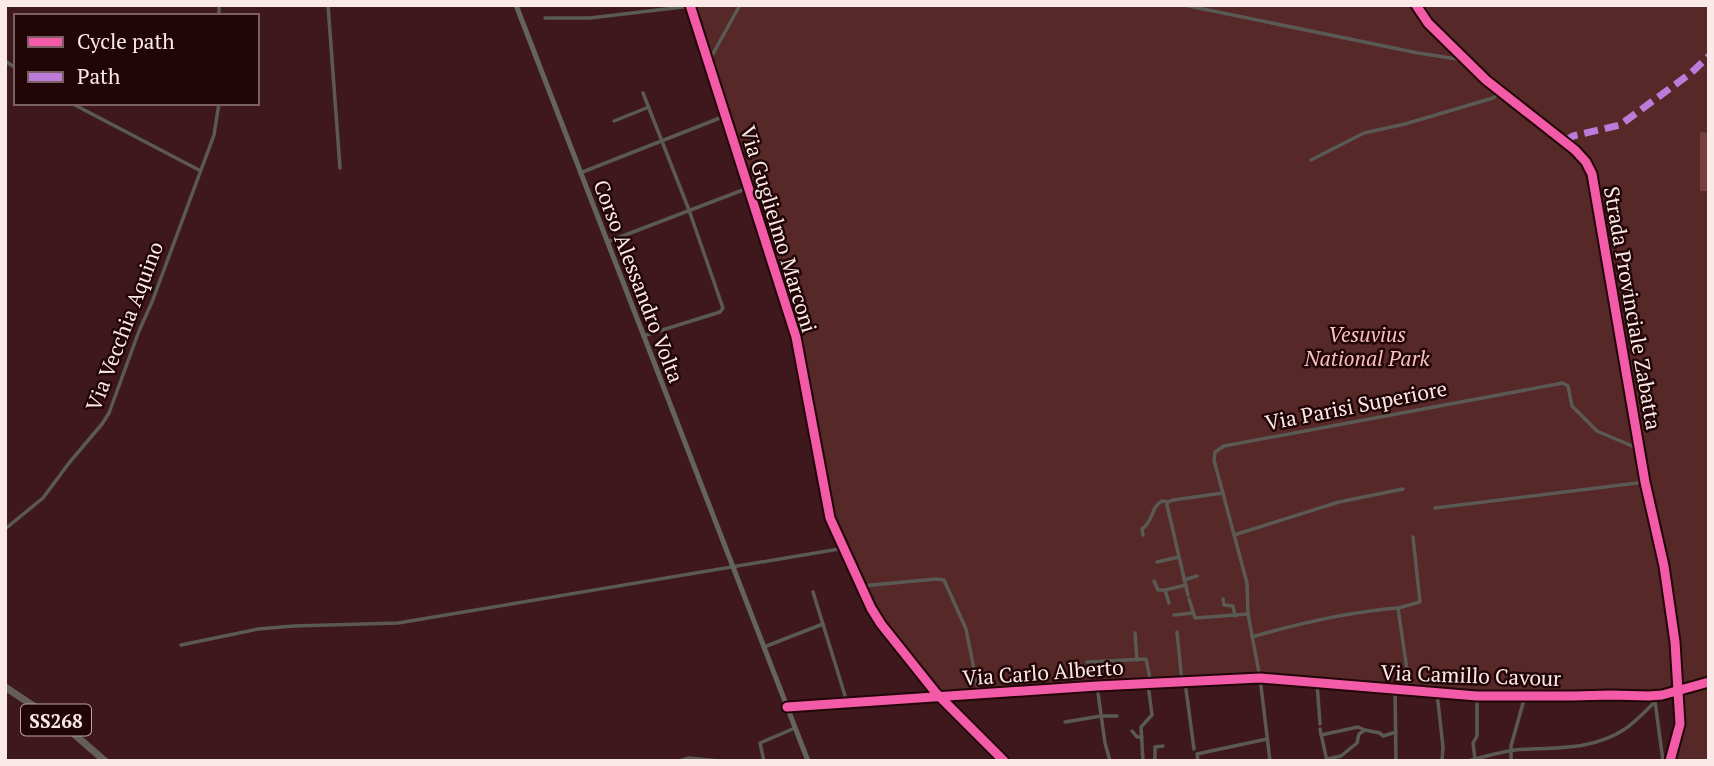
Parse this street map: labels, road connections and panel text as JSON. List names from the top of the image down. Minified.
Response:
{"streets":{"highway":["SS268"],"main road":["Corso Alessandro Volta"],"street":["Via Guglielmo Marconi","Strada Provinciale Zabatta","Via Vecchia Aquino","Via Parisi Superiore","Via Carlo Alberto","Via Camillo Cavour"]},"crossings":[["Via Guglielmo Marconi","Via Carlo Alberto"],["Corso Alessandro Volta","Via Carlo Alberto"],["Strada Provinciale Zabatta","Via Parisi Superiore"],["Strada Provinciale Zabatta","Via Camillo Cavour"],["Via Parisi Superiore","Via Carlo Alberto"],["Via Parisi Superiore","Via Camillo Cavour"],["Via Carlo Alberto","Via Camillo Cavour"]],"parks":["Vesuvius National Park"],"legend":["Cycle path","Path"]}
